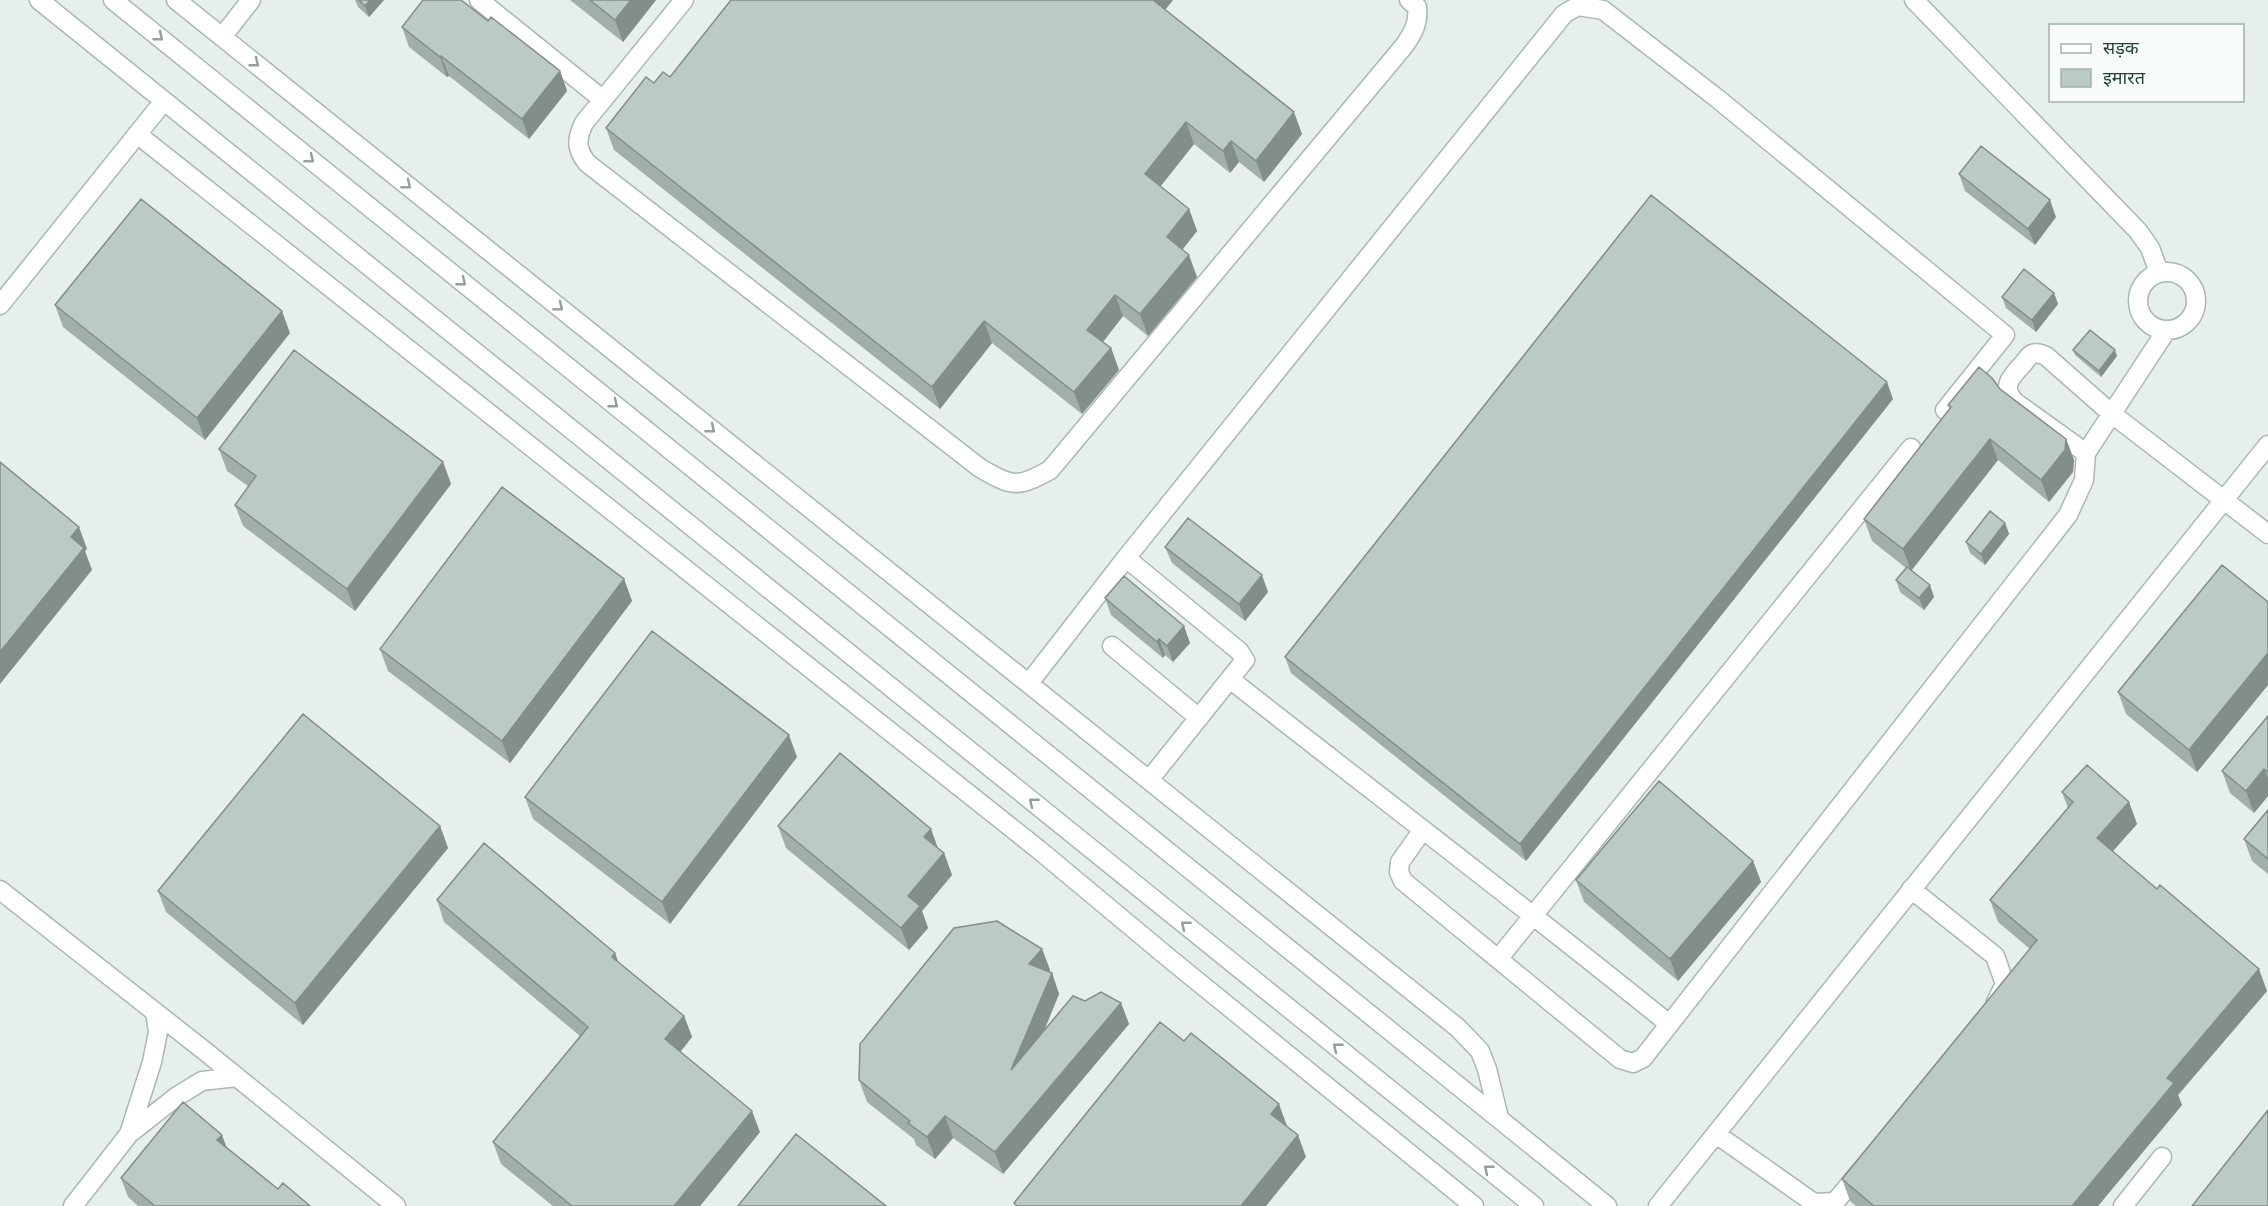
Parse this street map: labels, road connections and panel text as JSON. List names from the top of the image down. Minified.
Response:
{"legend":["सड़क","इमारत"]}
